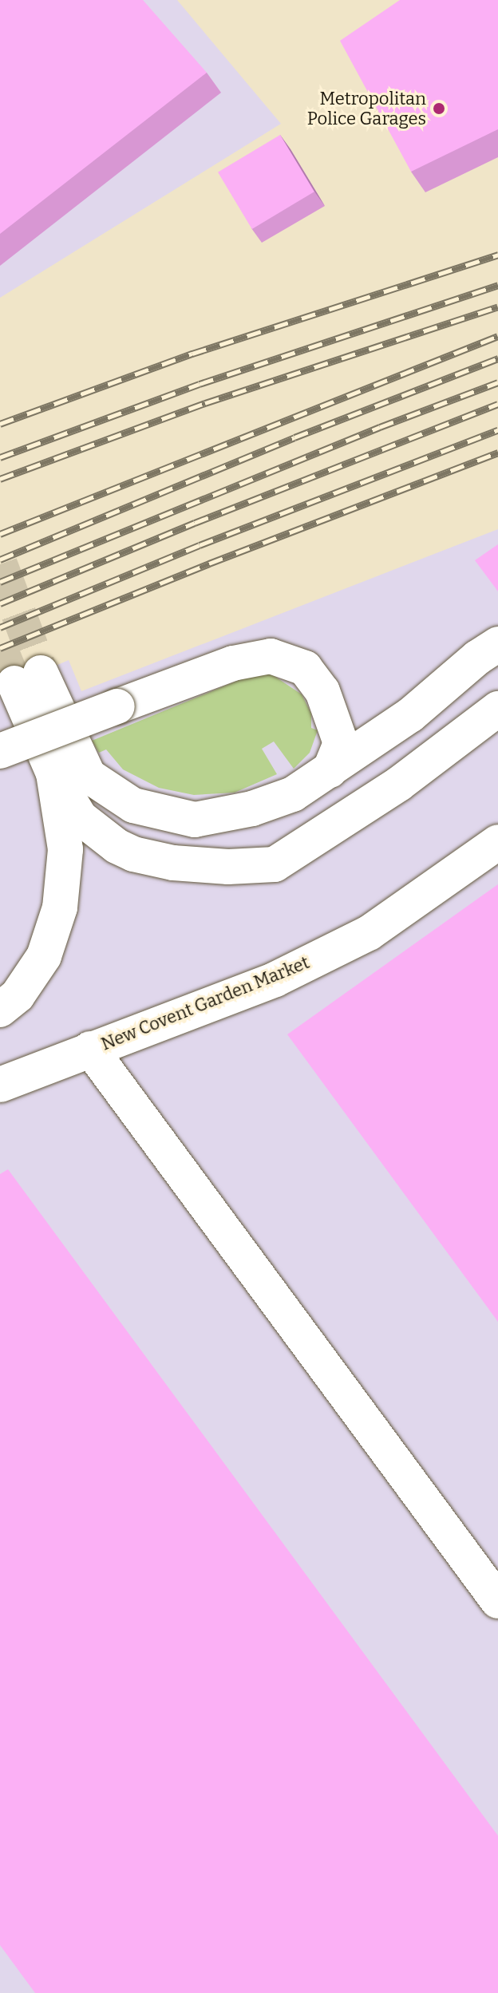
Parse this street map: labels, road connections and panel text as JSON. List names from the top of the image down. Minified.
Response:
{"streets":{"street":["New Covent Garden Market"]},"places":["Metropolitan Police Garages"]}
